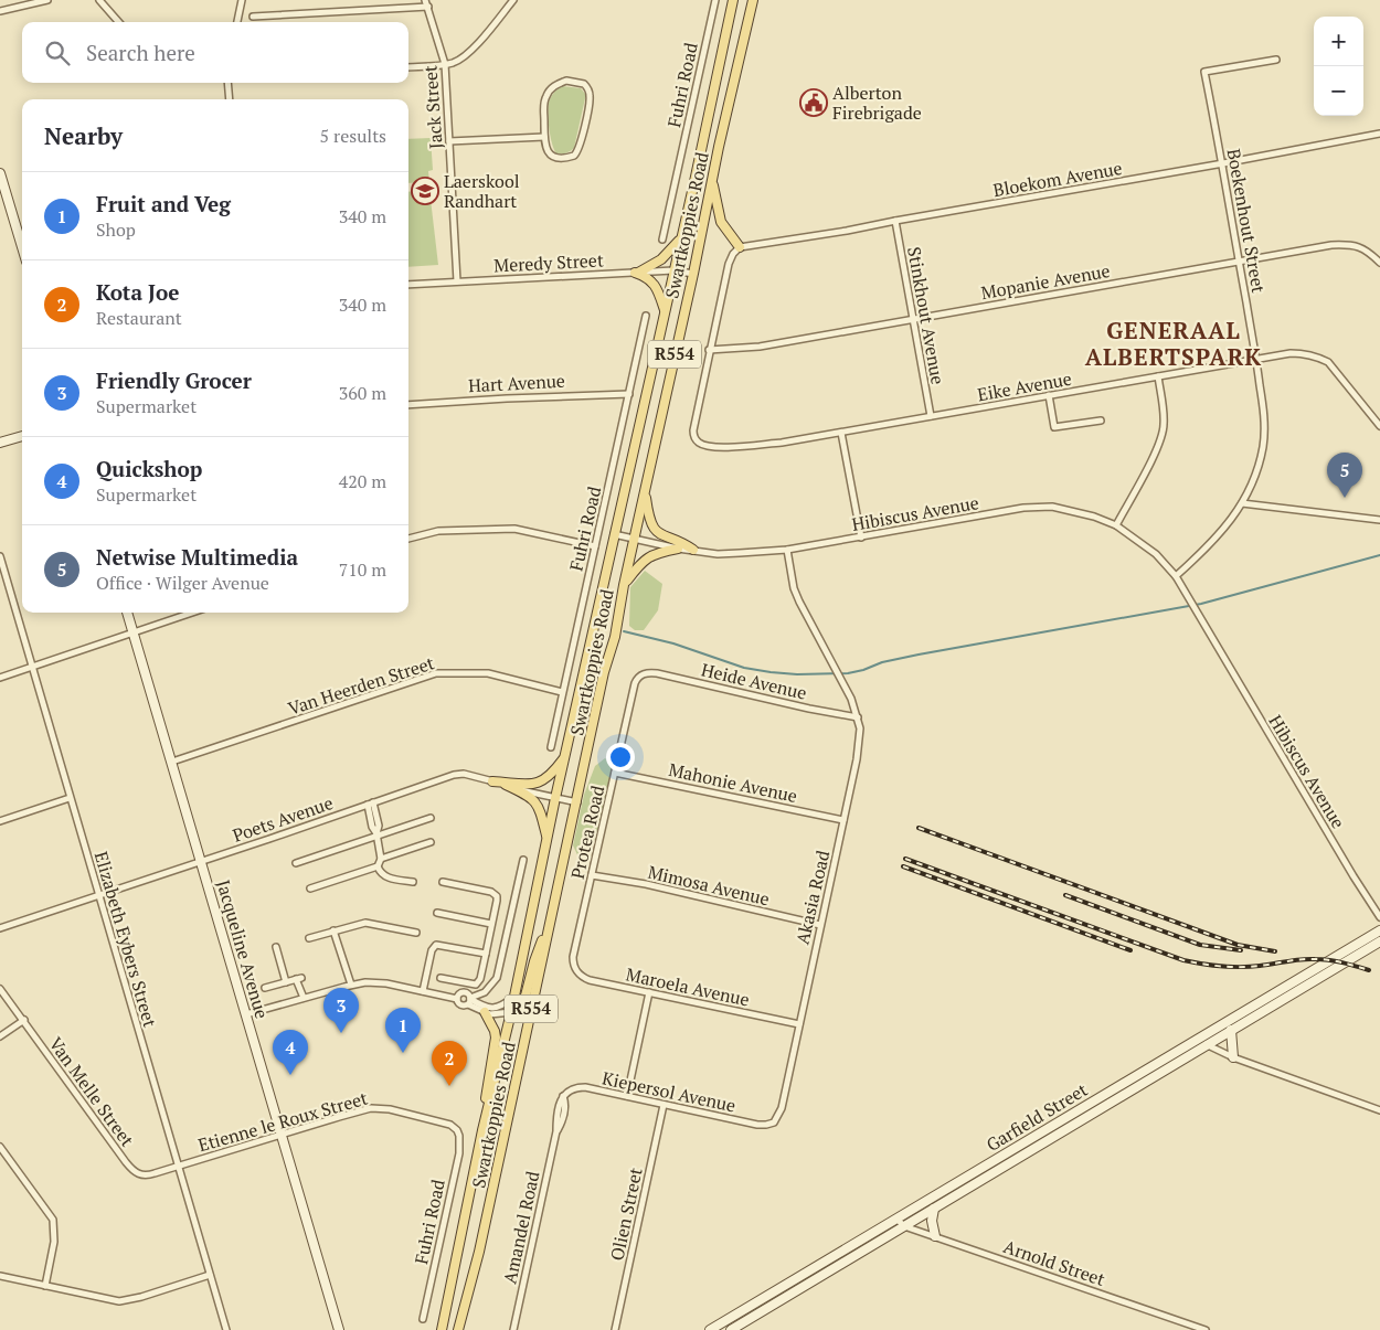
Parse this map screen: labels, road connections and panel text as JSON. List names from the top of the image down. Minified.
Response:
{"streets":{"main road":["Swartkoppies Road","R554"],"street":["Fuhri Road","Jack Street","Bloekom Avenue","Boekenhout Street","Meredy Street","Mopanie Avenue","Stinkhout Avenue","Hart Avenue","Eike Avenue","Hibiscus Avenue","Heide Avenue","Van Heerden Street","Mahonie Avenue","Poets Avenue","Protea Road","Mimosa Avenue","Akasia Road","Elizabeth Eybers Street","Jacqueline Avenue","Maroela Avenue","Van Melle Street","Kiepersol Avenue","Garfield Street","Etienne le Roux Street","Olien Street","Amandel Road","Arnold Street"]},"crossings":[["Fuhri Road","Hart Avenue"],["Fuhri Road","Van Heerden Street"],["Fuhri Road","Etienne le Roux Street"],["Jack Street","Meredy Street"],["Bloekom Avenue","Boekenhout Street"],["Bloekom Avenue","Stinkhout Avenue"],["Boekenhout Street","Mopanie Avenue"],["Boekenhout Street","Eike Avenue"],["Boekenhout Street","Hibiscus Avenue"],["Swartkoppies Road","Meredy Street"],["Swartkoppies Road","Hibiscus Avenue"],["Swartkoppies Road","Poets Avenue"],["Mopanie Avenue","Stinkhout Avenue"],["Mopanie Avenue","Eike Avenue"],["Stinkhout Avenue","Eike Avenue"],["Hibiscus Avenue","Akasia Road"],["Heide Avenue","Protea Road"],["Heide Avenue","Akasia Road"],["Van Heerden Street","Jacqueline Avenue"],["Mahonie Avenue","Protea Road"],["Mahonie Avenue","Akasia Road"],["Poets Avenue","Elizabeth Eybers Street"],["Poets Avenue","Jacqueline Avenue"],["Protea Road","Mimosa Avenue"],["Protea Road","Maroela Avenue"],["Mimosa Avenue","Akasia Road"],["Akasia Road","Maroela Avenue"],["Akasia Road","Kiepersol Avenue"],["Elizabeth Eybers Street","Van Melle Street"],["Elizabeth Eybers Street","Etienne le Roux Street"],["Jacqueline Avenue","Etienne le Roux Street"],["Van Melle Street","Etienne le Roux Street"],["Kiepersol Avenue","Olien Street"],["Kiepersol Avenue","Amandel Road"],["Garfield Street","Arnold Street"]],"districts":["GENERAAL ALBERTSPARK"],"places":{"public building":["Alberton Firebrigade"],"school or university":["Laerskool Randhart"]},"page":{"map_buttons":["+","−"],"search":"Search here","heading":["Nearby","5 results"],"list":[{"mark":"1","name":"Fruit and Veg","note":"Shop","value":"340 m"},{"mark":"2","name":"Kota Joe","note":"Restaurant","value":"340 m"},{"mark":"3","name":"Friendly Grocer","note":"Supermarket","value":"360 m"},{"mark":"4","name":"Quickshop","note":"Supermarket","value":"420 m"},{"mark":"5","name":"Netwise Multimedia","note":"Office · Wilger Avenue","value":"710 m"}],"pins":["5","3","1","4","2"]}}
